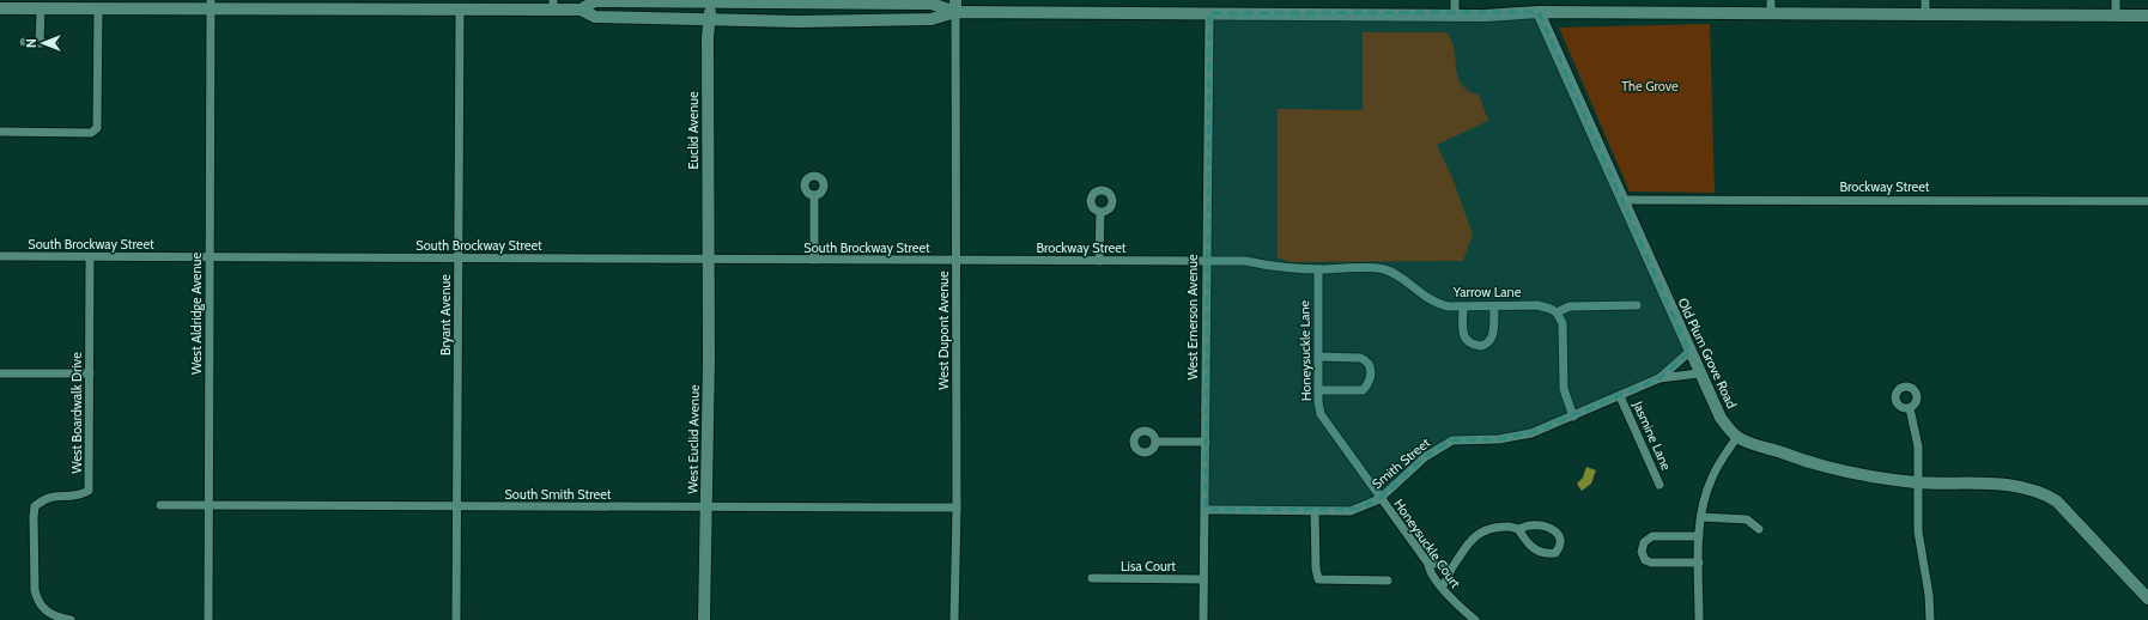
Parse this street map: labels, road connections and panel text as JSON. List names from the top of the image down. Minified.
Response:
{"streets":{"main road":["Euclid Avenue","Old Plum Grove Road","West Euclid Avenue"],"street":["Brockway Street","South Brockway Street","Yarrow Lane","West Aldridge Avenue","Bryant Avenue","West Emerson Avenue","West Dupont Avenue","Honeysuckle Lane","West Boardwalk Drive","Jasmine Lane","Smith Street","South Smith Street","Honeysuckle Court","Lisa Court"]},"crossings":[["Euclid Avenue","South Brockway Street"],["Euclid Avenue","West Euclid Avenue"],["Brockway Street","South Brockway Street"],["Brockway Street","Yarrow Lane"],["Brockway Street","West Emerson Avenue"],["Brockway Street","West Dupont Avenue"],["Brockway Street","Old Plum Grove Road"],["South Brockway Street","West Aldridge Avenue"],["South Brockway Street","Bryant Avenue"],["South Brockway Street","West Dupont Avenue"],["South Brockway Street","West Boardwalk Drive"],["South Brockway Street","West Euclid Avenue"],["Yarrow Lane","West Emerson Avenue"],["Yarrow Lane","Honeysuckle Lane"],["West Aldridge Avenue","South Smith Street"],["Bryant Avenue","South Smith Street"],["West Emerson Avenue","Smith Street"],["West Emerson Avenue","Lisa Court"],["West Dupont Avenue","South Smith Street"],["Honeysuckle Lane","Smith Street"],["Honeysuckle Lane","Honeysuckle Court"],["Old Plum Grove Road","Smith Street"],["Jasmine Lane","Smith Street"],["West Euclid Avenue","South Smith Street"],["Smith Street","Honeysuckle Court"]],"parks":["The Grove"],"north":"left"}
